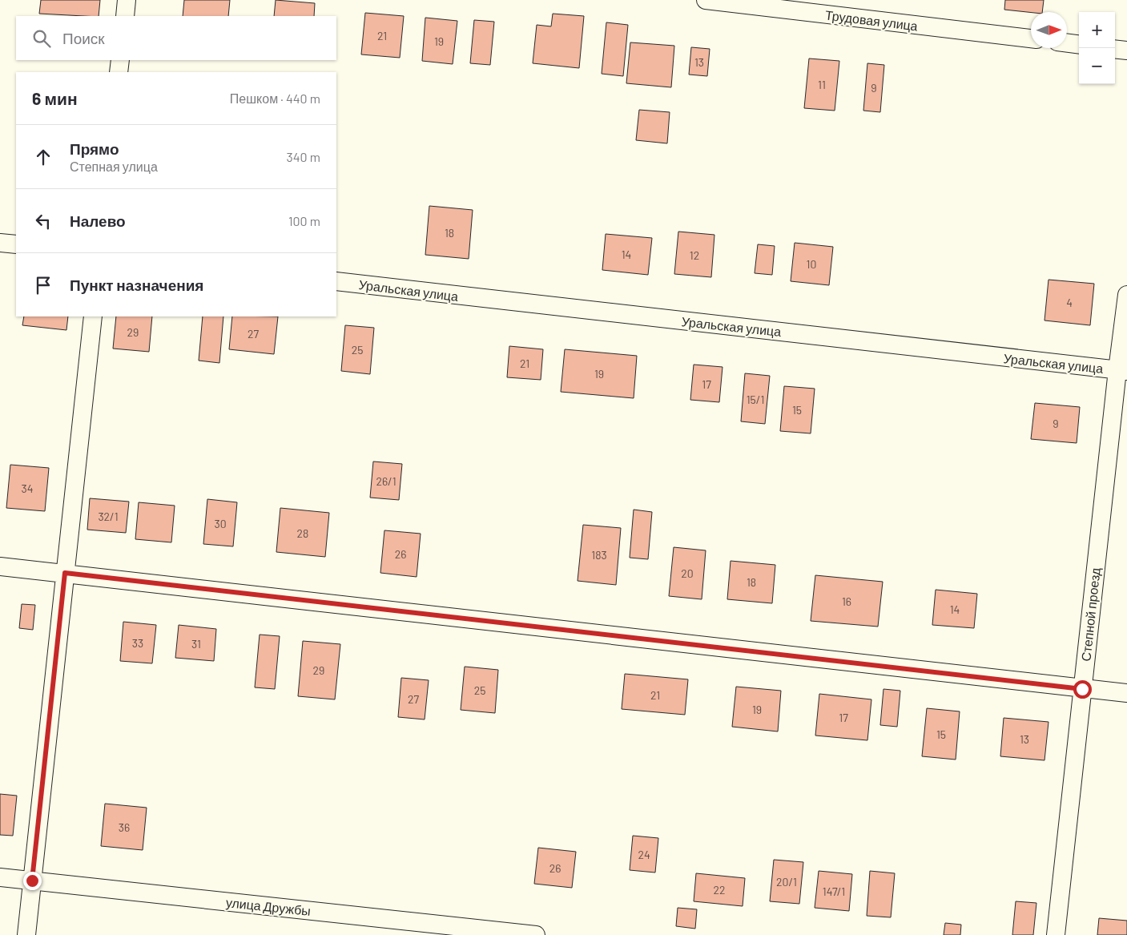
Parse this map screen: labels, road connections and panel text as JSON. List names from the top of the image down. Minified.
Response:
{"streets":{"street":["Трудовая улица","Уральская улица","Степной проезд","улица Дружбы"]},"crossings":[["Уральская улица","Степной проезд"]],"house_numbers":["21","19","13","11","9","18","14","12","10","4","29","27","25","21","19","17","15/1","15","9","26/1","34","32/1","30","28","26","183","20","18","16","14","33","31","29","25","21","27","19","17","15","13","36","24","26","20/1","22","147/1"],"north":"right","page":{"map_buttons":["+","−"],"search":"Поиск","heading":["6 мин","Пешком · 440 m"],"list":[["Прямо","Степная улица","340 m"],["Налево","100 m"],"Пункт назначения"]}}
